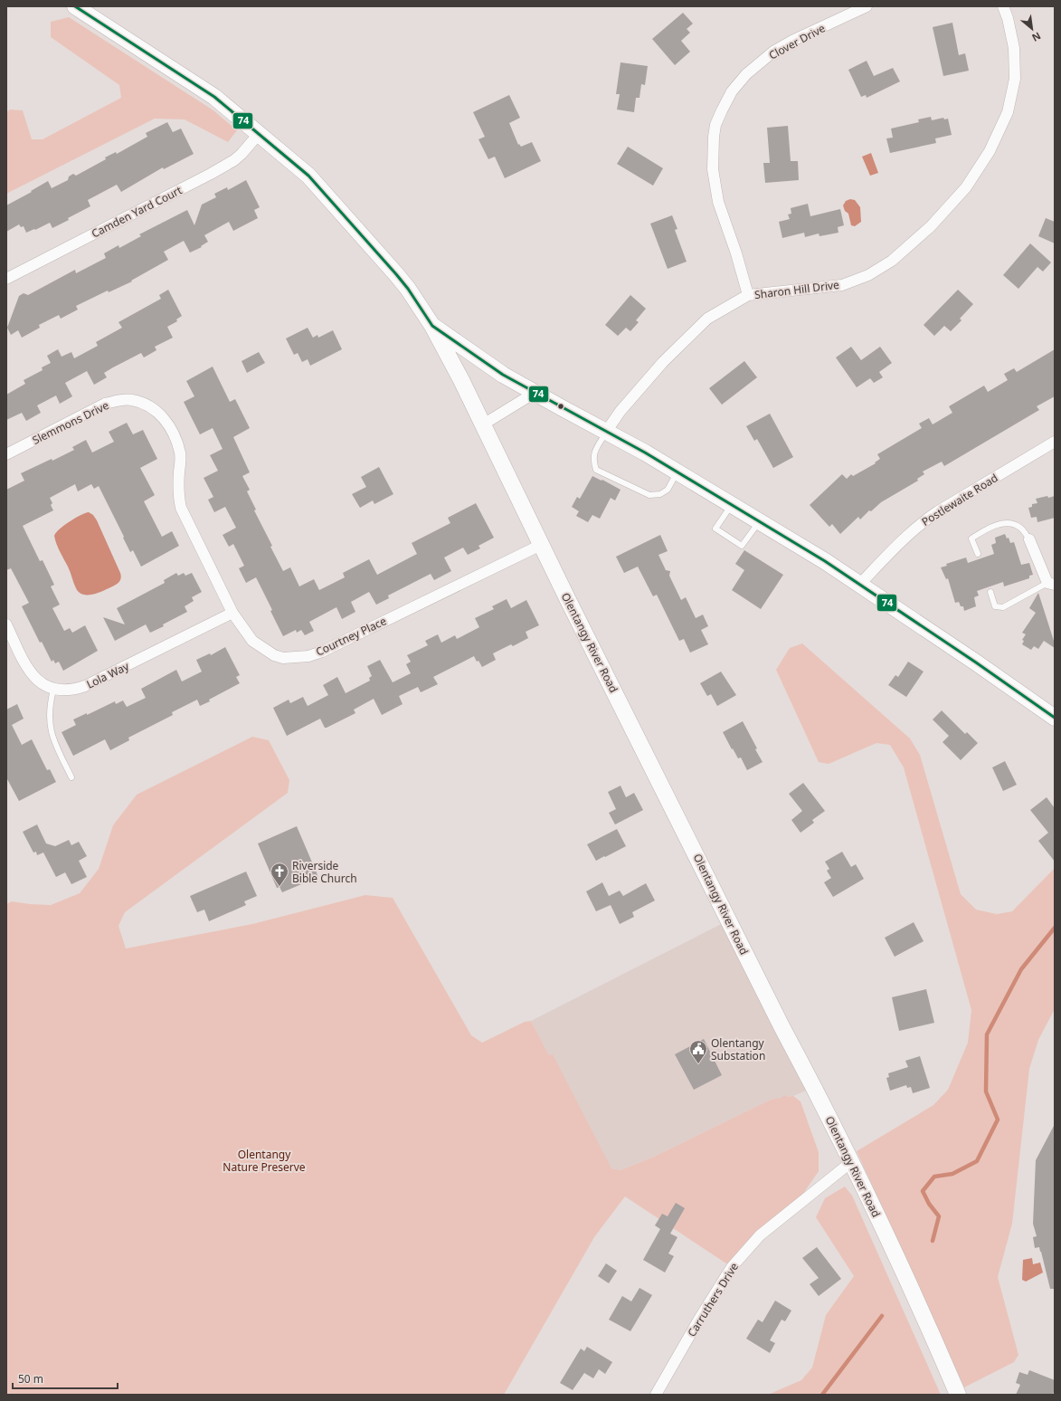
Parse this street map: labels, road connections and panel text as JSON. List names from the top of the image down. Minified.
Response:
{"streets":{"main road":["Olentangy River Road"],"street":["Clover Drive","Camden Yard Court","Sharon Hill Drive","Slemmons Drive","Postlewaite Road","Courtney Place","Lola Way","Carruthers Drive"]},"crossings":[["Clover Drive","Sharon Hill Drive"],["Camden Yard Court","Olentangy River Road"],["Slemmons Drive","Courtney Place"],["Courtney Place","Olentangy River Road"],["Courtney Place","Lola Way"],["Olentangy River Road","Carruthers Drive"]],"parks":["Olentangy Nature Preserve"],"places":{"church":["Riverside Bible Church"],"public building":["Olentangy Substation"]},"lines":["transit line 74"],"scale_bar":"50 m","north":"bottom right"}
